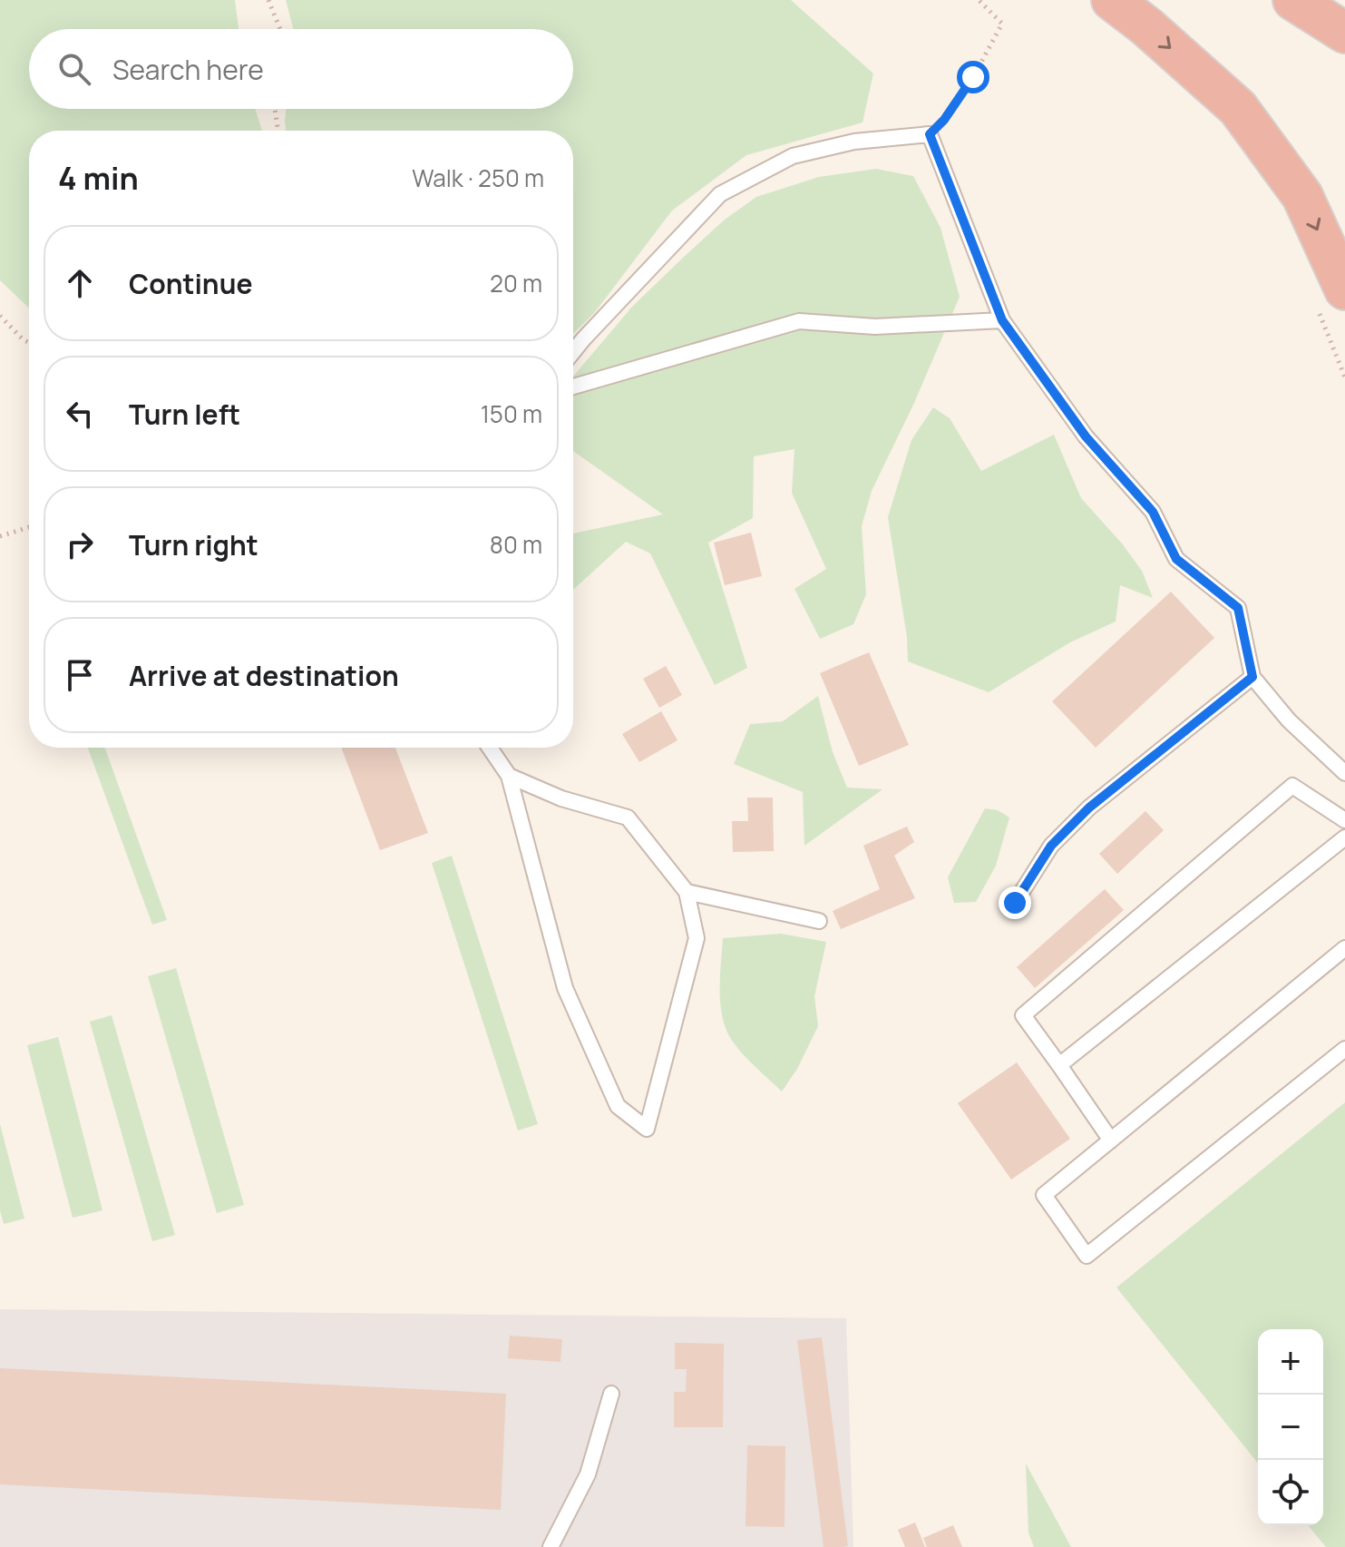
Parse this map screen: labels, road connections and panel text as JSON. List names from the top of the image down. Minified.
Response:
{"page":{"search":"Search here","heading":["4 min","Walk · 250 m"],"list":[["Continue","20 m"],["Turn left","150 m"],["Turn right","80 m"],"Arrive at destination"],"map_buttons":["+","−"]}}
